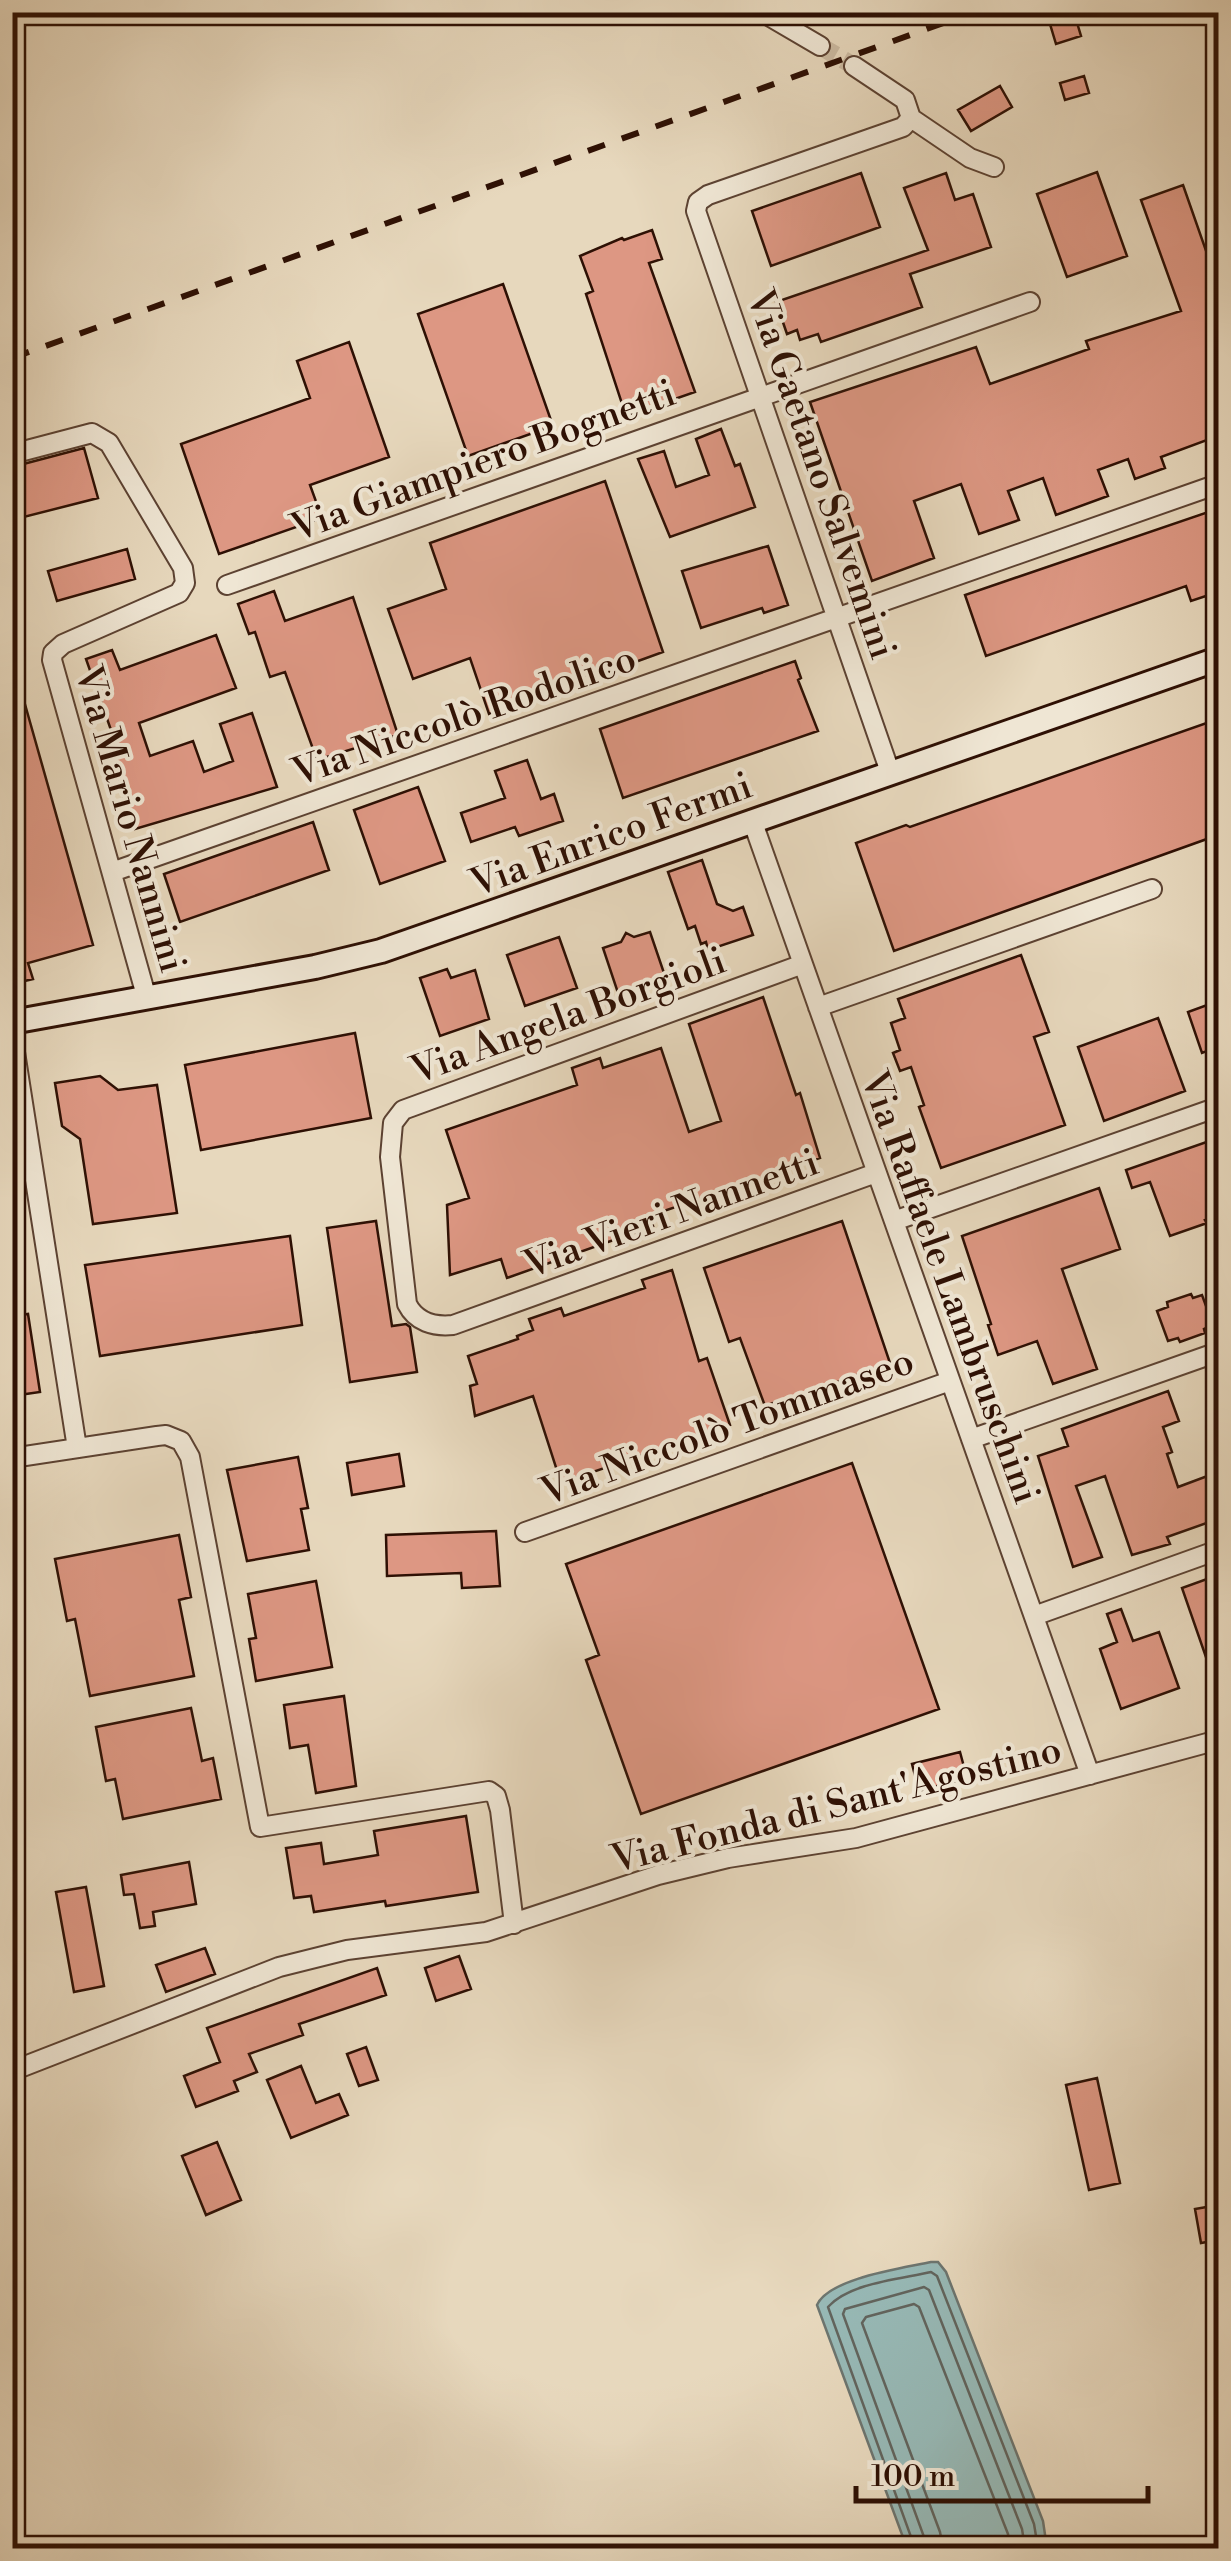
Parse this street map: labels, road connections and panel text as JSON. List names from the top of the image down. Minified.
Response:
{"streets":{"street":["Via Giampiero Bognetti","Via Gaetano Salvemini","Via Niccolò Rodolico","Via Mario Nannini","Via Enrico Fermi","Via Angela Borgioli","Via Vieri Nannetti","Via Raffaele Lambruschini","Via Niccolò Tommaseo","Via Fonda di Sant'Agostino"]},"crossings":[["Via Giampiero Bognetti","Via Gaetano Salvemini"],["Via Gaetano Salvemini","Via Niccolò Rodolico"],["Via Gaetano Salvemini","Via Enrico Fermi"],["Via Niccolò Rodolico","Via Mario Nannini"],["Via Mario Nannini","Via Enrico Fermi"],["Via Enrico Fermi","Via Raffaele Lambruschini"],["Via Angela Borgioli","Via Vieri Nannetti"],["Via Angela Borgioli","Via Raffaele Lambruschini"],["Via Vieri Nannetti","Via Raffaele Lambruschini"],["Via Raffaele Lambruschini","Via Niccolò Tommaseo"],["Via Raffaele Lambruschini","Via Fonda di Sant'Agostino"]],"scale_bar":"100 m"}
